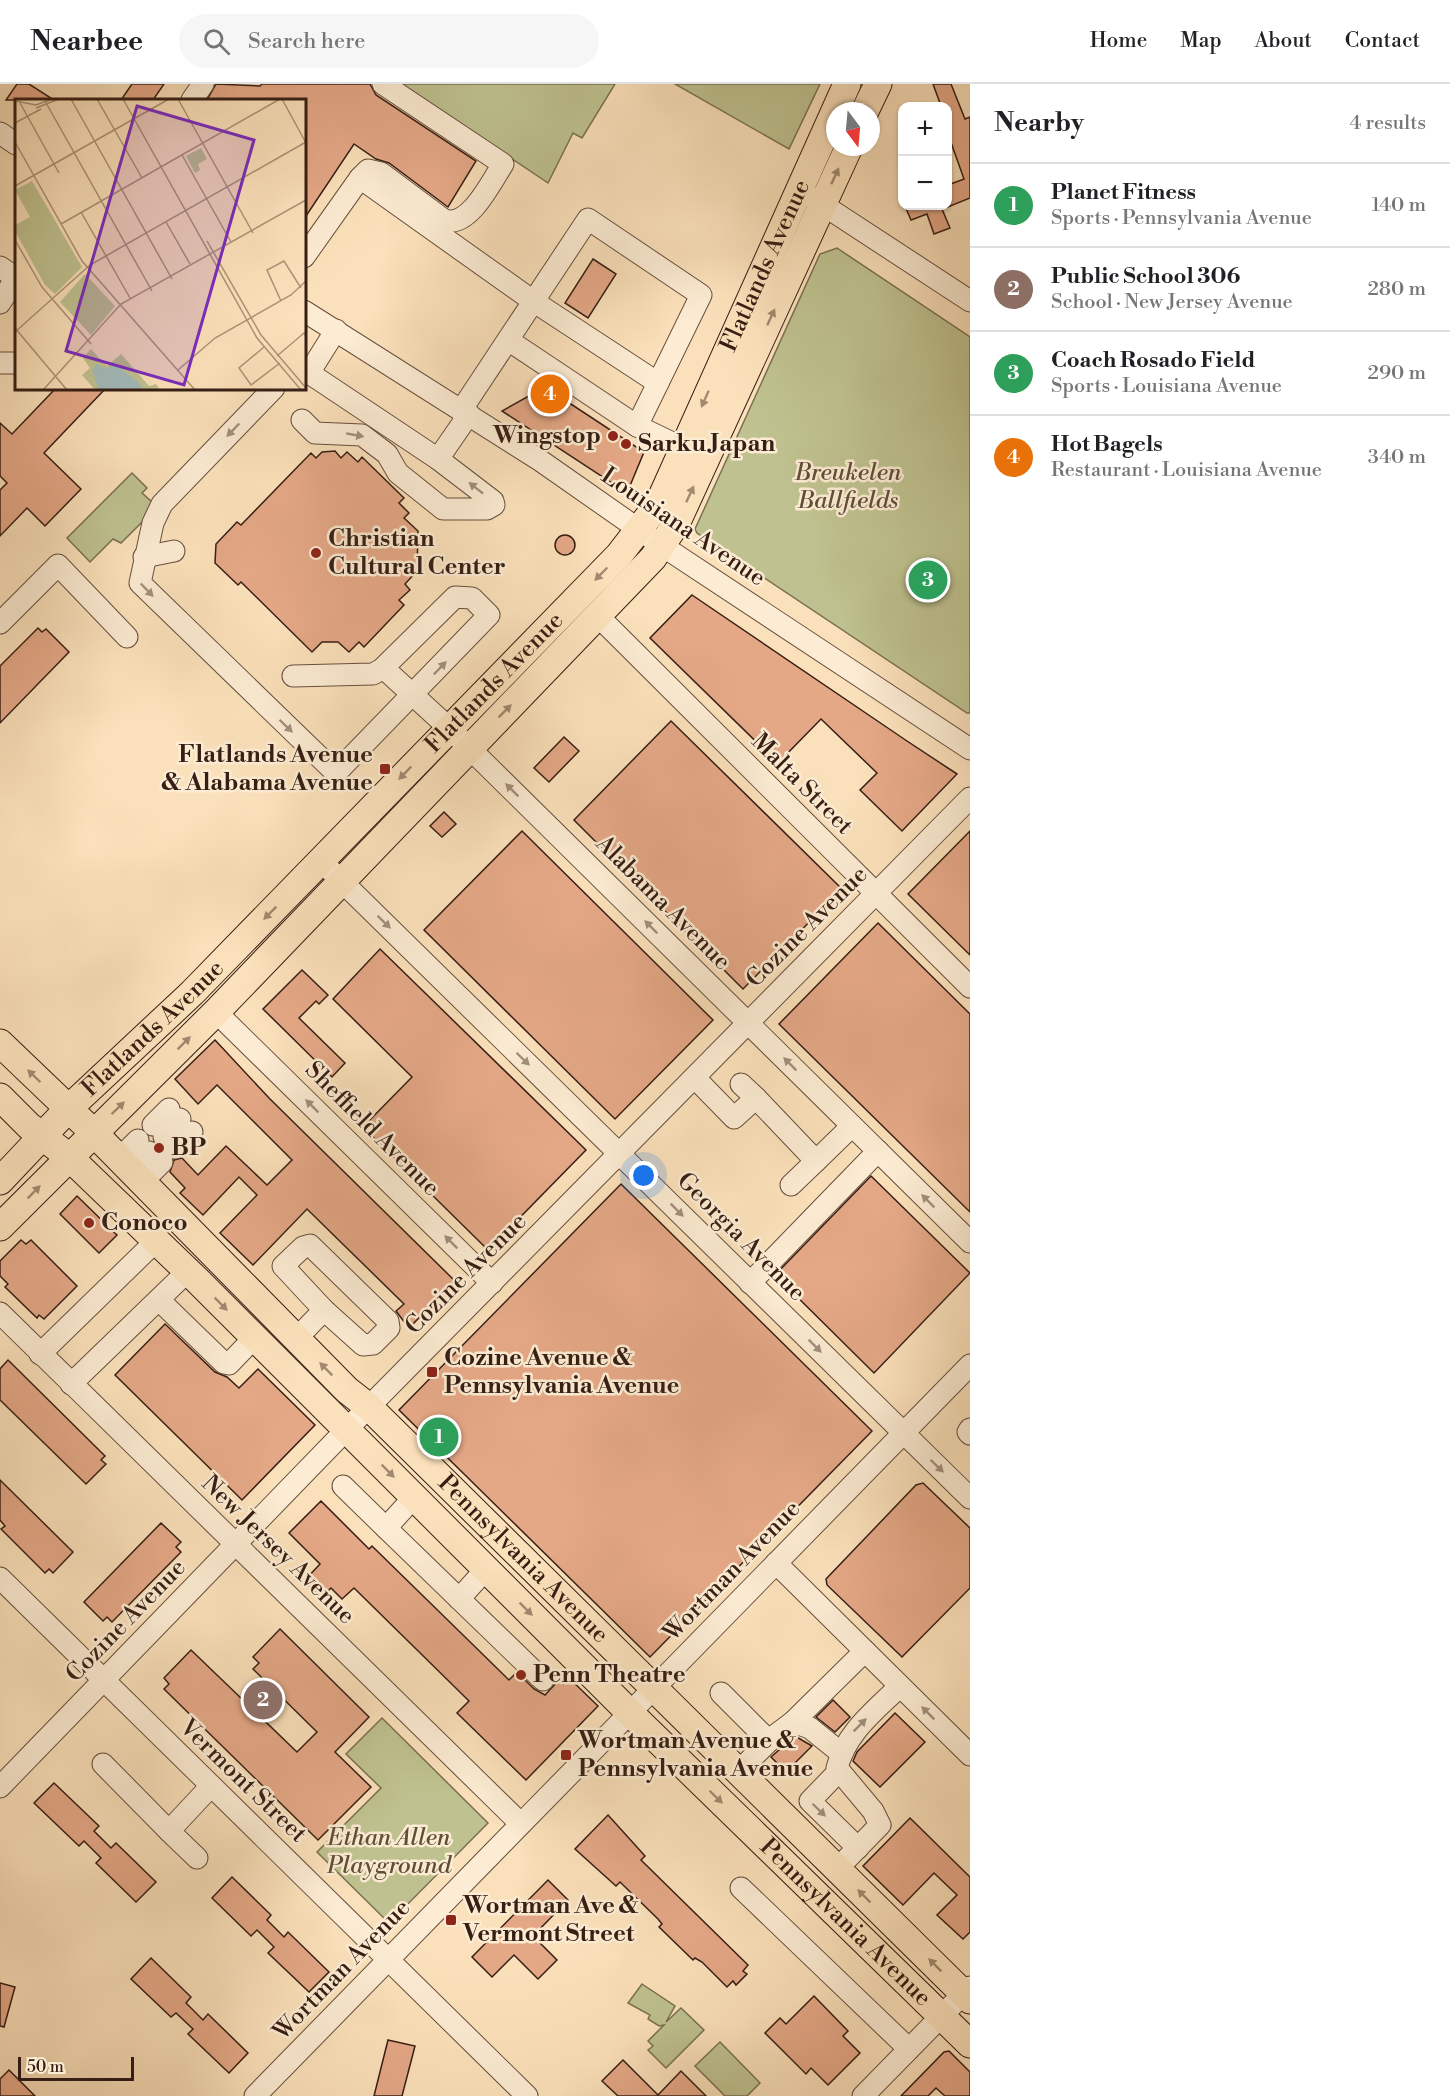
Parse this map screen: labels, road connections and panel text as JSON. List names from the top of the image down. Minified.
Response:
{"streets":{"main road":["Flatlands Avenue","Pennsylvania Avenue"],"street":["Louisiana Avenue","Malta Street","Alabama Avenue","Cozine Avenue","Sheffield Avenue","Georgia Avenue","New Jersey Avenue","Wortman Avenue","Vermont Street"]},"crossings":[["Flatlands Avenue","Louisiana Avenue"],["Flatlands Avenue","Malta Street"],["Flatlands Avenue","Alabama Avenue"],["Flatlands Avenue","Sheffield Avenue"],["Flatlands Avenue","Georgia Avenue"],["Flatlands Avenue","Pennsylvania Avenue"],["Malta Street","Cozine Avenue"],["Alabama Avenue","Cozine Avenue"],["Cozine Avenue","Sheffield Avenue"],["Cozine Avenue","Georgia Avenue"],["Cozine Avenue","New Jersey Avenue"],["Cozine Avenue","Pennsylvania Avenue"],["Cozine Avenue","Vermont Street"],["Georgia Avenue","Wortman Avenue"],["New Jersey Avenue","Wortman Avenue"],["Pennsylvania Avenue","Wortman Avenue"],["Wortman Avenue","Vermont Street"]],"one_way":["Alabama Avenue","Sheffield Avenue","Georgia Avenue"],"parks":["Breukelen Ballfields","Ethan Allen Playground"],"places":{"other":["Wingstop","Sarku Japan","Christian Cultural Center","BP","Conoco","Penn Theatre"],"transit":["Flatlands Avenue & Alabama Avenue","Cozine Avenue & Pennsylvania Avenue","Wortman Avenue & Pennsylvania Avenue","Wortman Ave & Vermont Street"]},"scale_bar":"50 m","north":"bottom","page":{"header":"Nearbee","search":"Search here","nav":["Home","Map","About","Contact"],"heading":["Nearby","4 results"],"map_buttons":["+","−"],"list":[{"mark":"1","name":"Planet Fitness","note":"Sports · Pennsylvania Avenue","value":"140 m"},{"mark":"2","name":"Public School 306","note":"School · New Jersey Avenue","value":"280 m"},{"mark":"3","name":"Coach Rosado Field","note":"Sports · Louisiana Avenue","value":"290 m"},{"mark":"4","name":"Hot Bagels","note":"Restaurant · Louisiana Avenue","value":"340 m"}],"pins":["4","3","1","2"],"scale":"50 m"}}
